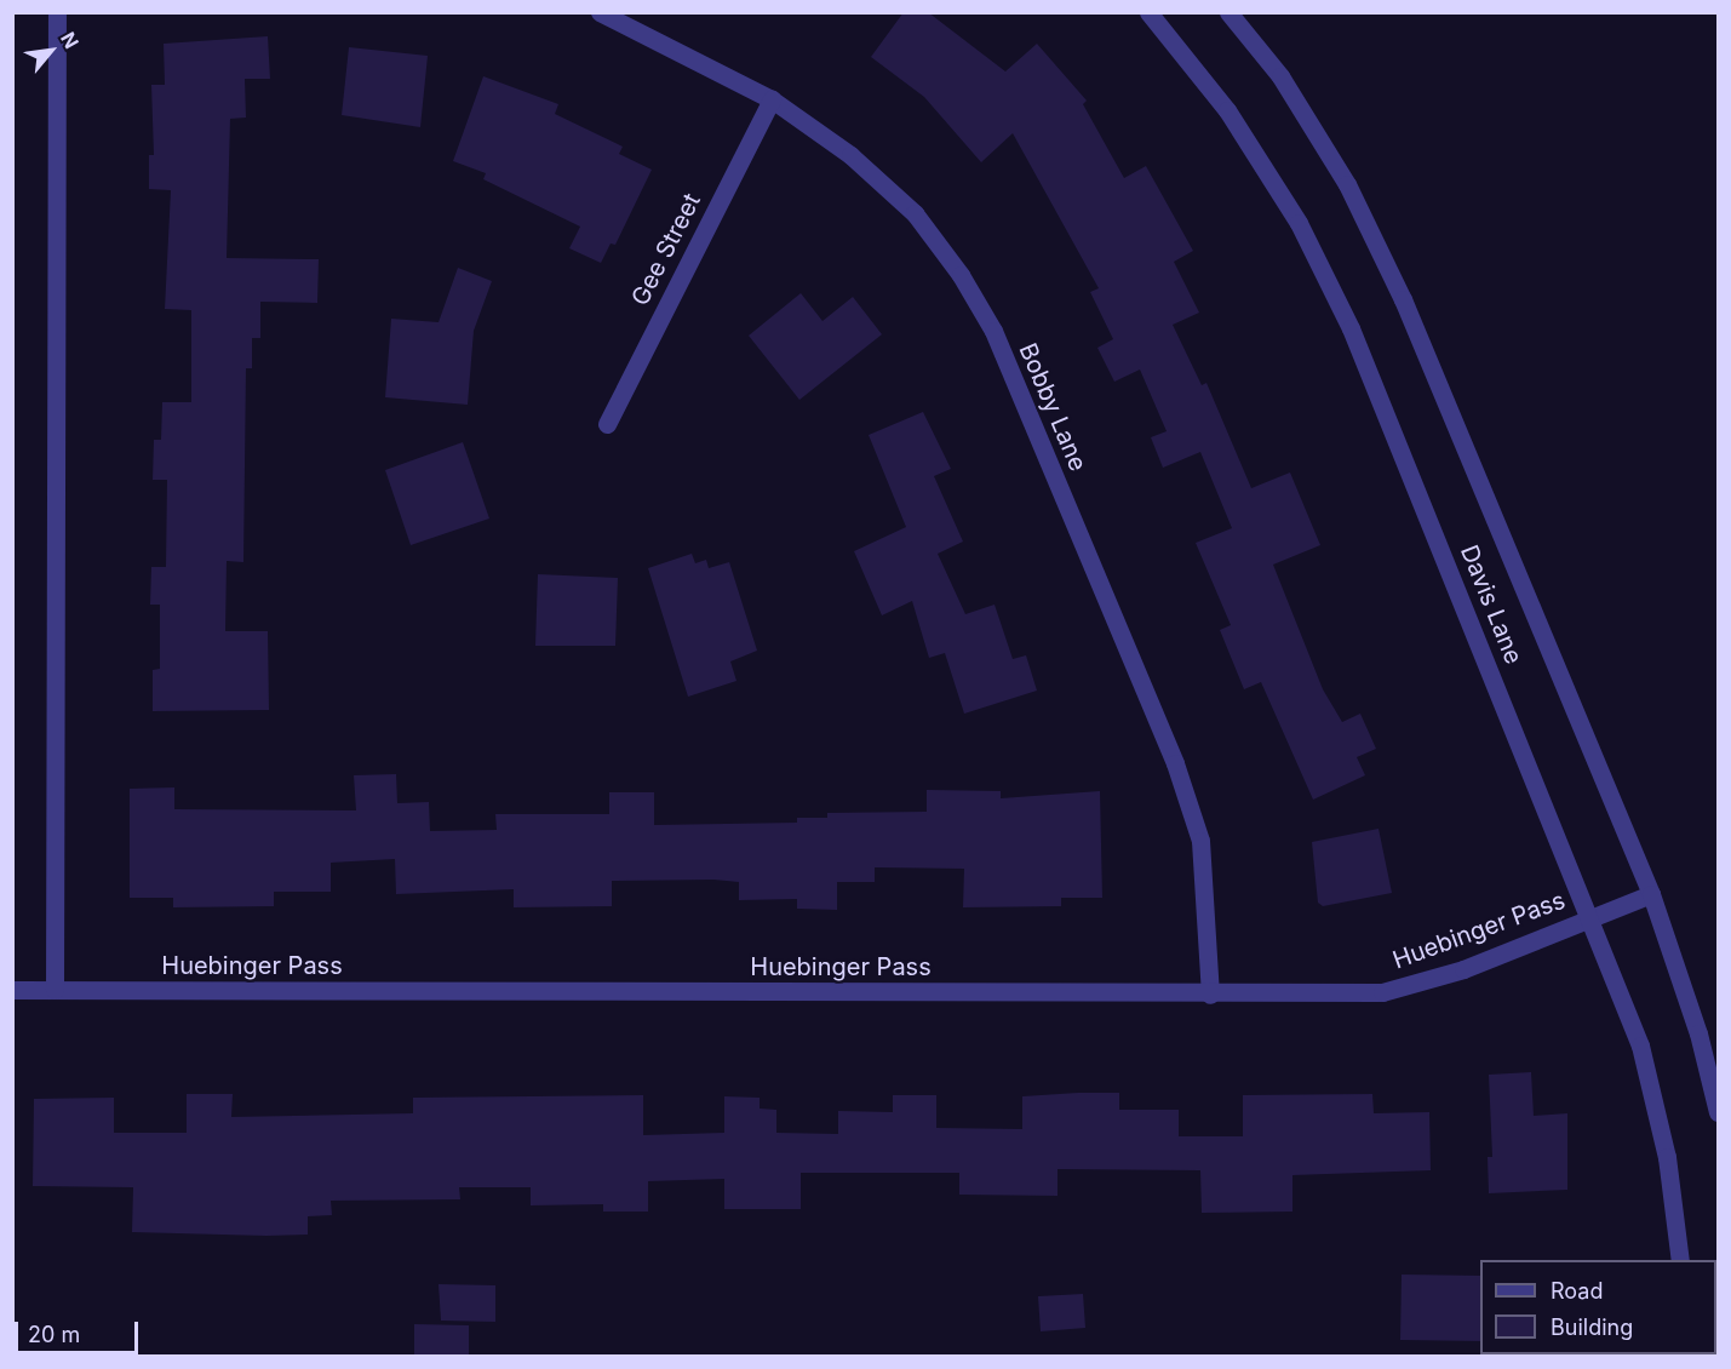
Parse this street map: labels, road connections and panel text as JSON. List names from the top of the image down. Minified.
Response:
{"streets":{"street":["Gee Street","Bobby Lane","Davis Lane","Huebinger Pass"]},"crossings":[["Gee Street","Bobby Lane"],["Bobby Lane","Huebinger Pass"],["Davis Lane","Huebinger Pass"]],"legend":["Road","Building"],"scale_bar":"20 m","north":"top right"}
